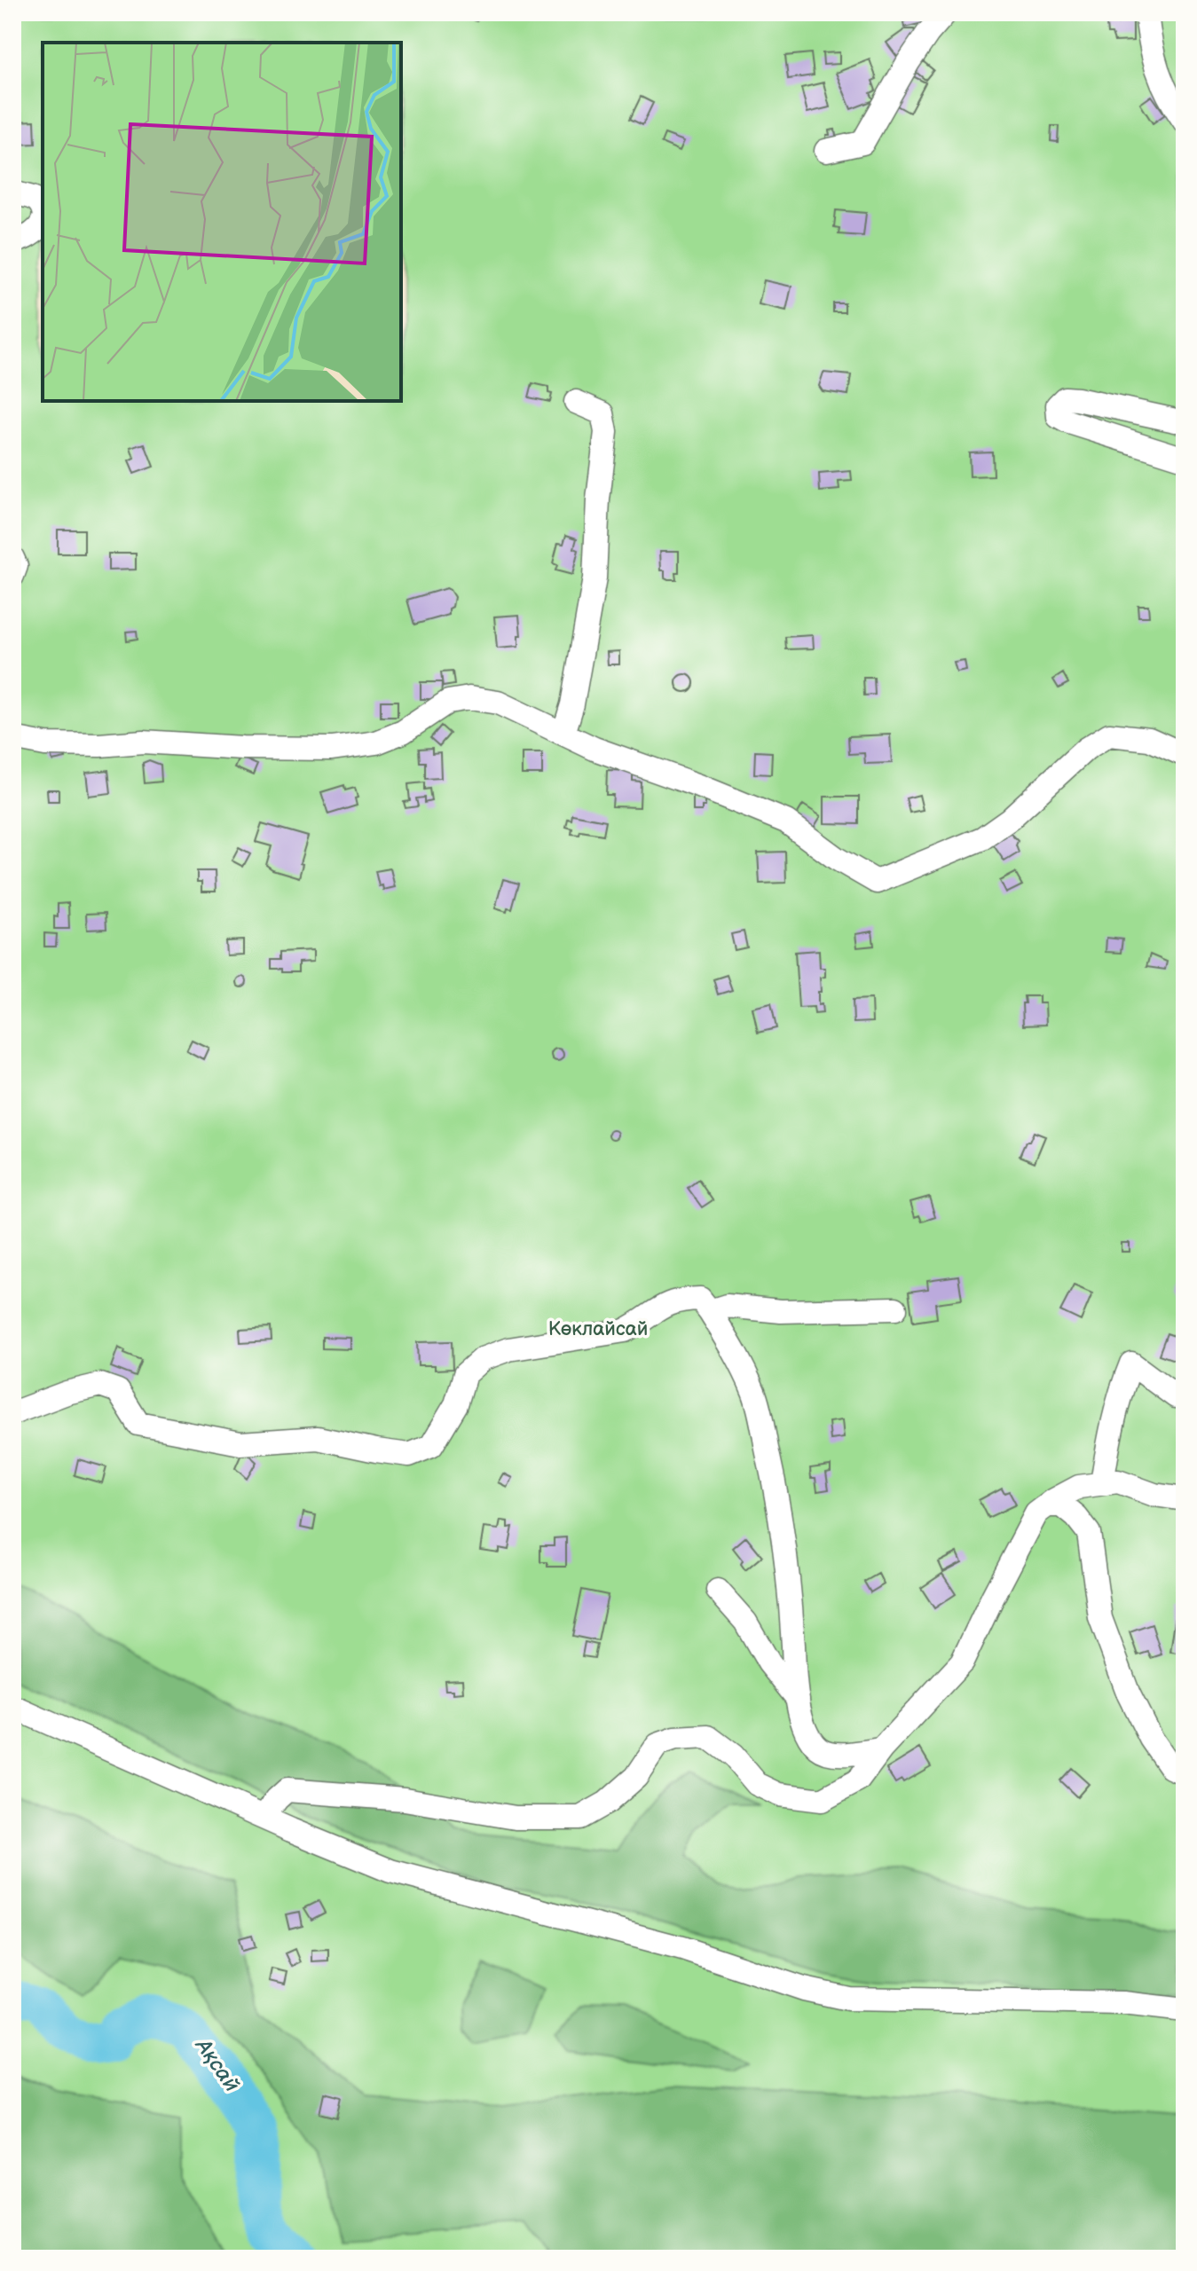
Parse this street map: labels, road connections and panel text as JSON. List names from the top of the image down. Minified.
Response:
{"water":["Ақсай"],"parks":["Көклайсай"]}
